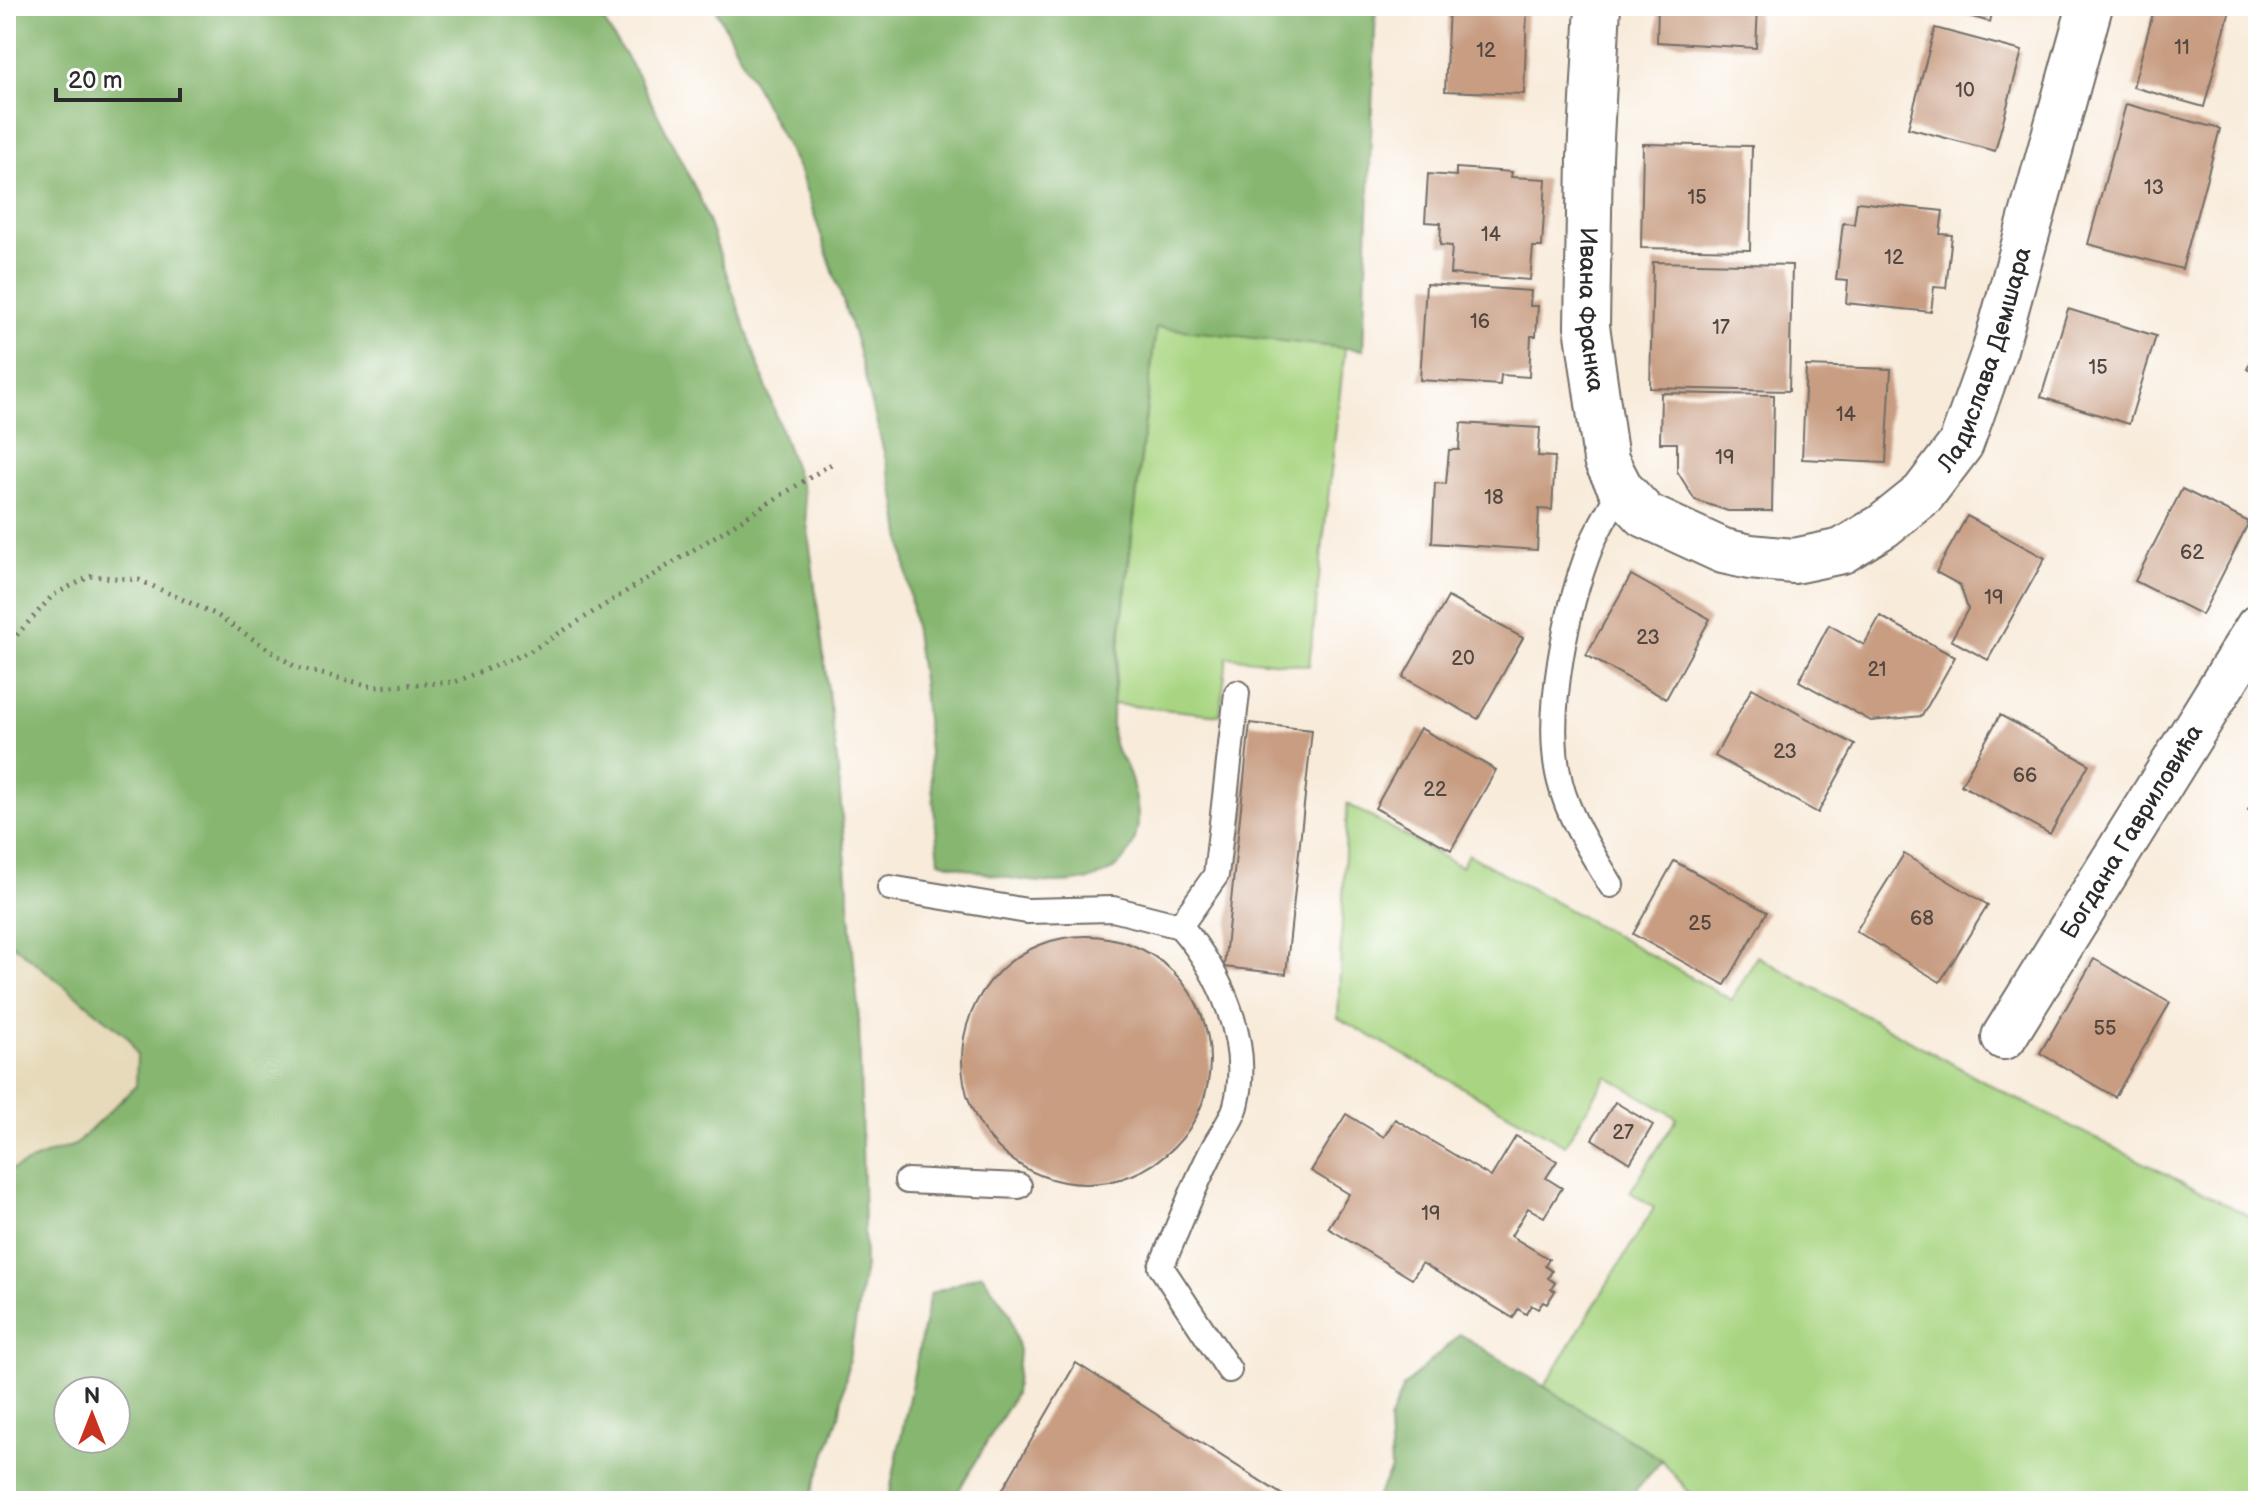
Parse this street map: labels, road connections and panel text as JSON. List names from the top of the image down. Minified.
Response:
{"streets":{"street":["Ивана Франка","Ладислава Демшара","Богдана Гавриловића"]},"crossings":[["Ивана Франка","Ладислава Демшара"]],"house_numbers":["11","12","10","13","15","14","12","16","17","15","14","19","18","62","19","23","20","21","23","66","22","68","25","55","27","19"],"scale_bar":"20 m","north":"top"}
